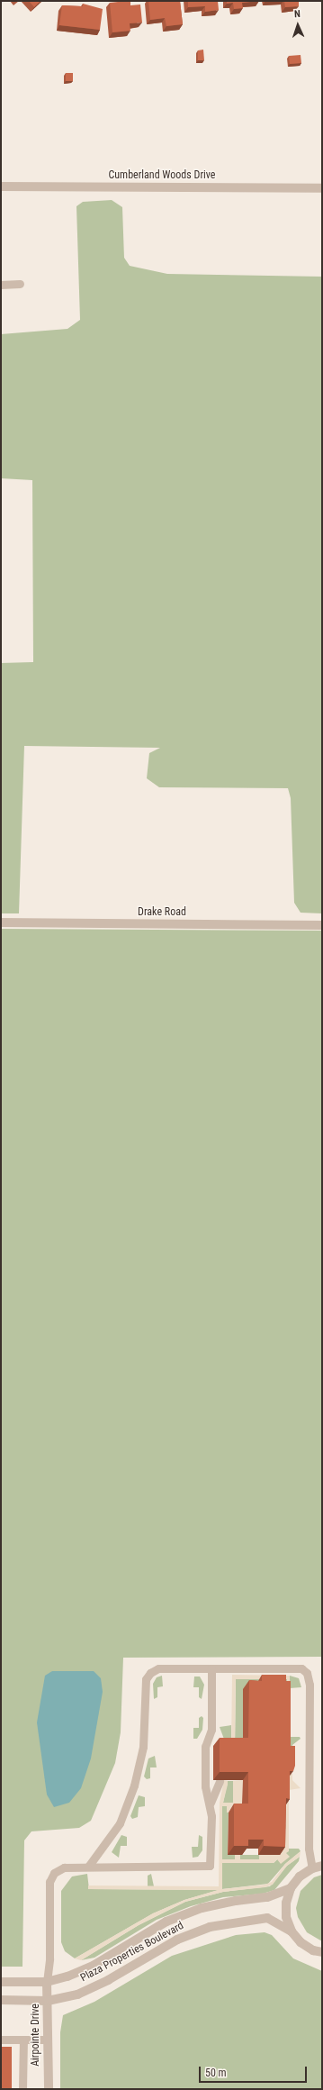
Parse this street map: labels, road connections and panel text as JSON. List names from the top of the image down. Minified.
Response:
{"streets":{"street":["Cumberland Woods Drive","Drake Road","Plaza Properties Boulevard","Airpointe Drive"]},"crossings":[["Plaza Properties Boulevard","Airpointe Drive"]],"scale_bar":"50 m","north":"top"}
